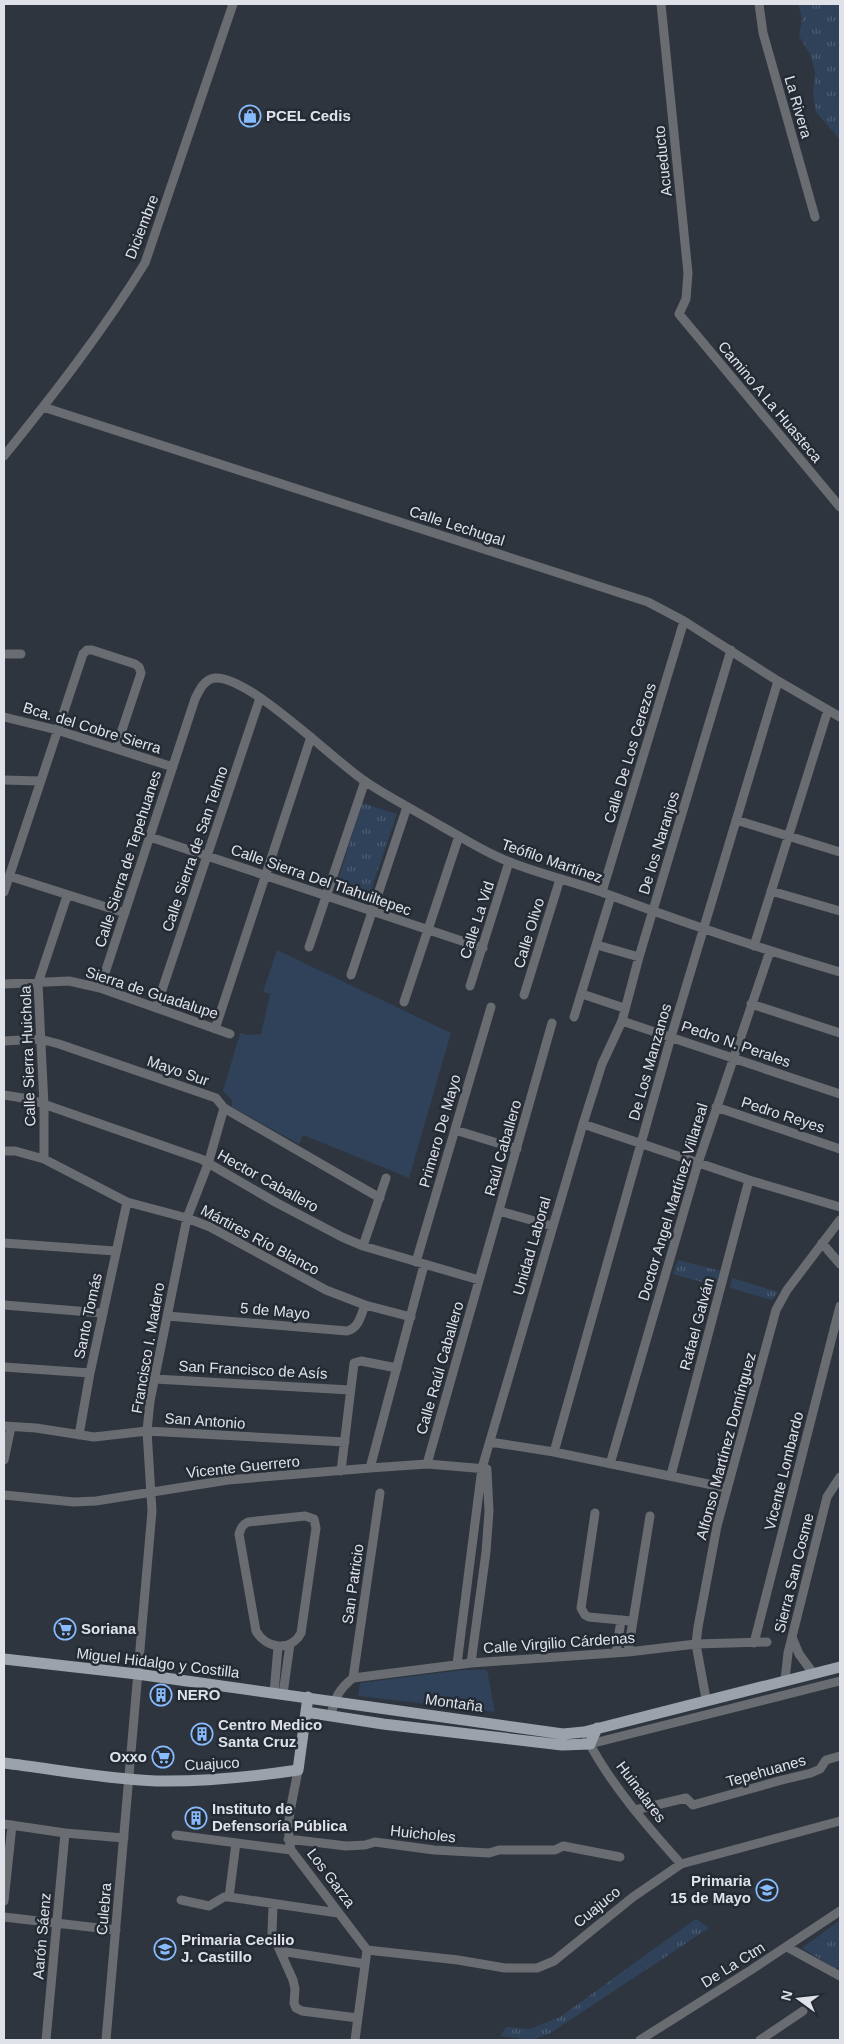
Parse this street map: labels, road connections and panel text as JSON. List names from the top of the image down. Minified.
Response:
{"streets":{"main road":["Miguel Hidalgo y Costilla","Montaña","Cuajuco","Los Garza"],"street":["La Rivera","Acueducto","Diciembre","Camino A La Huasteca","Calle Lechugal","Bca. del Cobre Sierra","Calle De Los Cerezos","De los Naranjos","Calle Sierra de San Telmo","Calle Sierra de Tepehuanes","Teófilo Martínez","Calle Sierra Del Tlahuiltepec","Calle La Vid","Calle Olivo","Sierra de Guadalupe","Pedro N. Perales","Calle Sierra Huichola","De Los Manzanos","Mayo Sur","Pedro Reyes","Primero De Mayo","Raúl Caballero","Hector Caballero","Doctor Angel Martínez Villareal","Mártires Río Blanco","Unidad Laboral","5 de Mayo","Santo Tomás","Rafael Galván","Francisco I. Madero","Calle Raúl Caballero","San Francisco de Asís","San Antonio","Alfonso Martínez Domínguez","Vicente Guerrero","Vicente Lombardo","Sierra San Cosme","San Patricio","Calle Virgilio Cárdenas","Tepehuanes","Huinalares","Huicholes","Culebra","Aarón Sáenz","De La Ctm"]},"crossings":[["Acueducto","Camino A La Huasteca"],["Diciembre","Calle Lechugal"],["Calle Lechugal","Calle De Los Cerezos"],["Calle Lechugal","De los Naranjos"],["Calle Lechugal","De Los Manzanos"],["Bca. del Cobre Sierra","Calle Sierra de Tepehuanes"],["Calle De Los Cerezos","Teófilo Martínez"],["De los Naranjos","Teófilo Martínez"],["De los Naranjos","Pedro N. Perales"],["De los Naranjos","Unidad Laboral"],["Calle Sierra de San Telmo","Calle Sierra de Tepehuanes"],["Calle Sierra de San Telmo","Teófilo Martínez"],["Calle Sierra de San Telmo","Calle Sierra Del Tlahuiltepec"],["Calle Sierra de San Telmo","Sierra de Guadalupe"],["Calle Sierra de Tepehuanes","Teófilo Martínez"],["Calle Sierra de Tepehuanes","Calle Sierra Del Tlahuiltepec"],["Calle Sierra de Tepehuanes","Sierra de Guadalupe"],["Teófilo Martínez","Calle La Vid"],["Teófilo Martínez","Calle Olivo"],["Teófilo Martínez","De Los Manzanos"],["Teófilo Martínez","Doctor Angel Martínez Villareal"],["Calle Sierra Del Tlahuiltepec","Calle La Vid"],["Sierra de Guadalupe","Calle Sierra Huichola"],["Pedro N. Perales","De Los Manzanos"],["Pedro N. Perales","Doctor Angel Martínez Villareal"],["Calle Sierra Huichola","Mayo Sur"],["Calle Sierra Huichola","Hector Caballero"],["Calle Sierra Huichola","Mártires Río Blanco"],["Mayo Sur","Francisco I. Madero"],["Pedro Reyes","Doctor Angel Martínez Villareal"],["Primero De Mayo","Hector Caballero"],["Primero De Mayo","Mártires Río Blanco"],["Primero De Mayo","Vicente Guerrero"],["Raúl Caballero","Hector Caballero"],["Raúl Caballero","Calle Raúl Caballero"],["Hector Caballero","Francisco I. Madero"],["Hector Caballero","Calle Raúl Caballero"],["Mártires Río Blanco","5 de Mayo"],["Mártires Río Blanco","Santo Tomás"],["Mártires Río Blanco","Francisco I. Madero"],["Unidad Laboral","Vicente Guerrero"],["Unidad Laboral","Calle Virgilio Cárdenas"],["5 de Mayo","Francisco I. Madero"],["Santo Tomás","San Antonio"],["Francisco I. Madero","San Francisco de Asís"],["Francisco I. Madero","San Antonio"],["Francisco I. Madero","Vicente Guerrero"],["Francisco I. Madero","Miguel Hidalgo y Costilla"],["Francisco I. Madero","Cuajuco"],["Francisco I. Madero","Culebra"],["Calle Raúl Caballero","Vicente Guerrero"],["Alfonso Martínez Domínguez","Calle Virgilio Cárdenas"],["Alfonso Martínez Domínguez","Montaña"],["Vicente Lombardo","Calle Virgilio Cárdenas"],["Sierra San Cosme","Montaña"],["San Patricio","Calle Virgilio Cárdenas"],["Miguel Hidalgo y Costilla","Montaña"],["Miguel Hidalgo y Costilla","Los Garza"],["Montaña","Huinalares"],["Montaña","Los Garza"],["Cuajuco","Huinalares"],["Cuajuco","Los Garza"],["Cuajuco","Culebra"],["Tepehuanes","Huinalares"],["Huicholes","Los Garza"]],"places":{"shop":["PCEL Cedis"],"supermarket":["Soriana","Oxxo"],"building":["NERO","Centro Medico Santa Cruz","Instituto de Defensoría Pública"],"school or university":["Primaria 15 de Mayo","Primaria Cecilio J. Castillo"]},"north":"left"}
